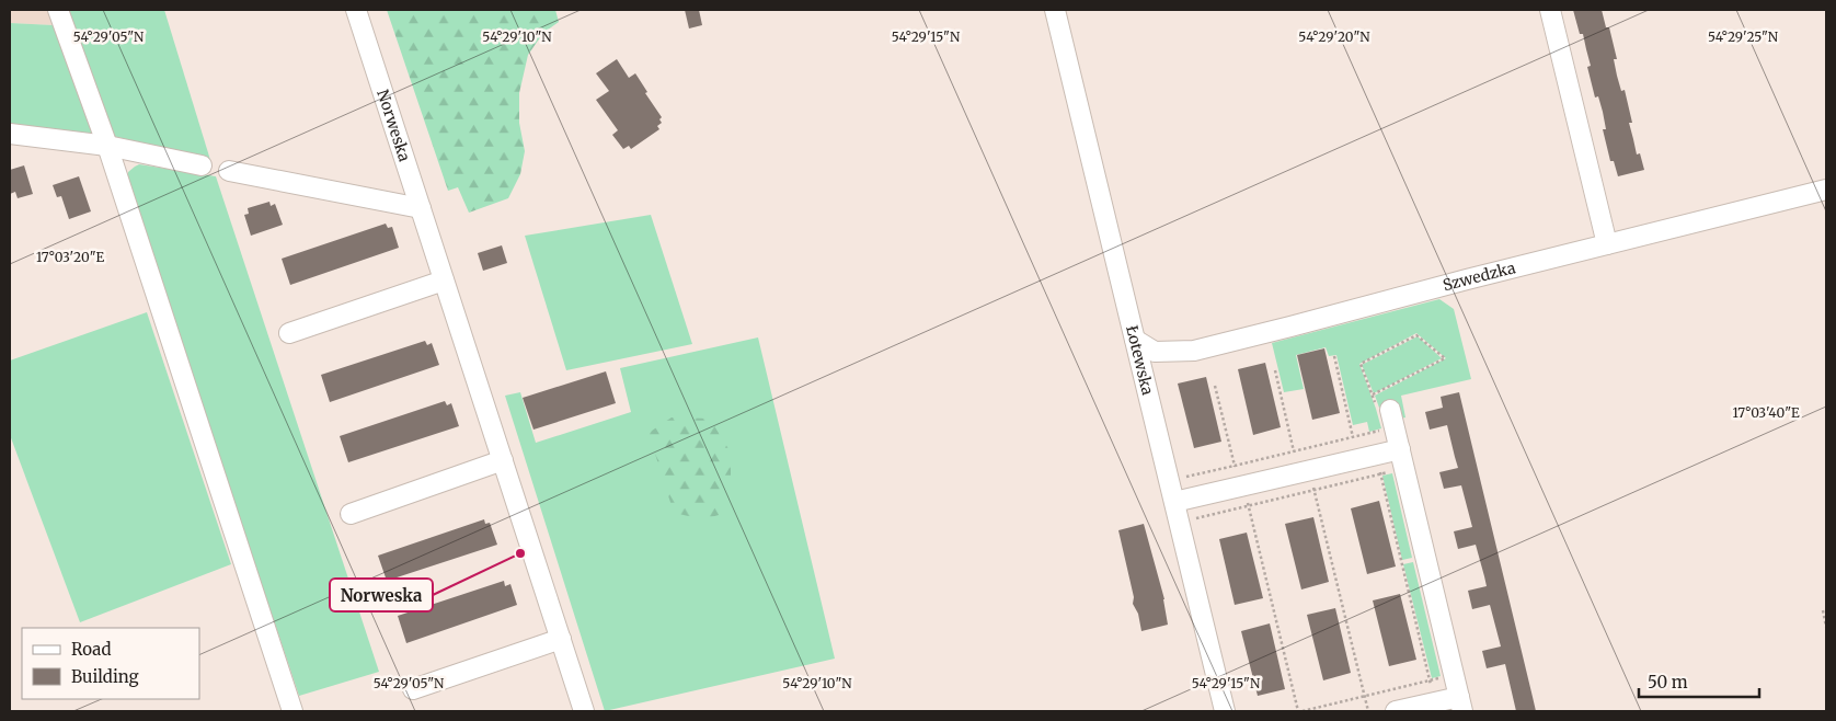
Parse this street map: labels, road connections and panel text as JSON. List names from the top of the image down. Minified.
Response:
{"streets":{"street":["Norweska","Szwedzka","Łotewska"]},"crossings":[["Szwedzka","Łotewska"]],"places":["Norweska"],"legend":["Road","Building"],"scale_bar":"50 m","coordinates":["54°29'05\"N","54°29'10\"N","54°29'15\"N","54°29'20\"N","54°29'25\"N","17°03'20\"E","17°03'40\"E"]}
